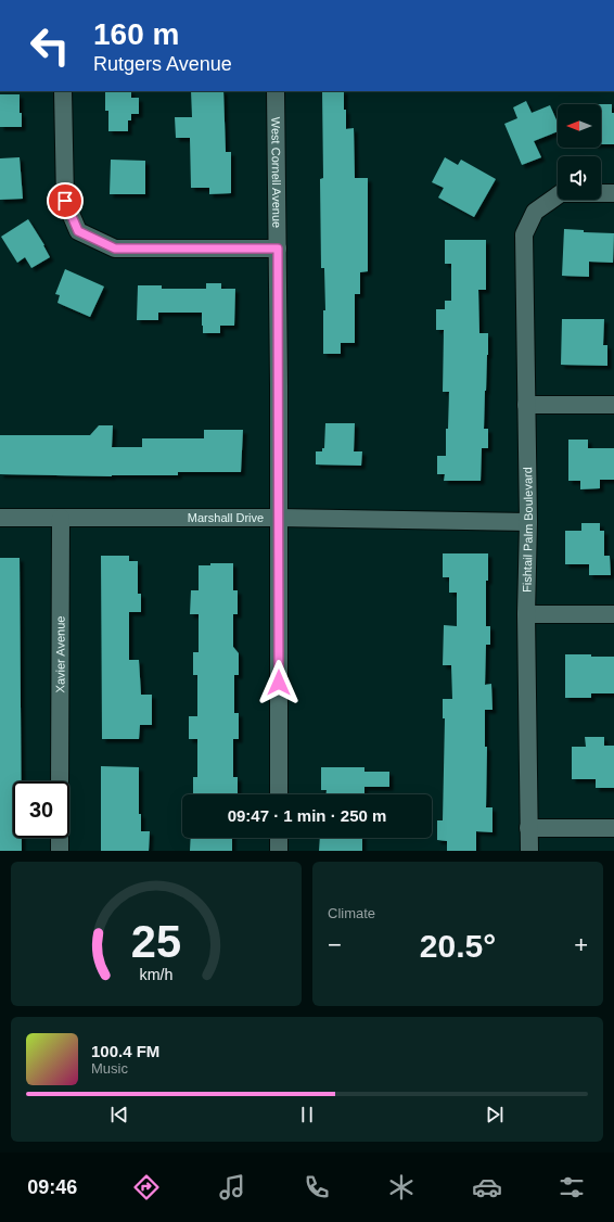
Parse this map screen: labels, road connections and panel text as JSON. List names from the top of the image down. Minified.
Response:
{"streets":{"street":["West Cornell Avenue","Marshall Drive","Fishtail Palm Boulevard","Xavier Avenue"]},"crossings":[["West Cornell Avenue","Marshall Drive"],["Marshall Drive","Fishtail Palm Boulevard"],["Marshall Drive","Xavier Avenue"]],"north":"left","page":{"turn":["160 m","Rutgers Avenue"],"limit":"30","trip":"09:47 · 1 min · 250 m","tile":"Climate","heat":["−","20.5°","+"],"song":["100.4 FM","Music"],"tabs":"09:46","gauge":["25","km/h"]}}
